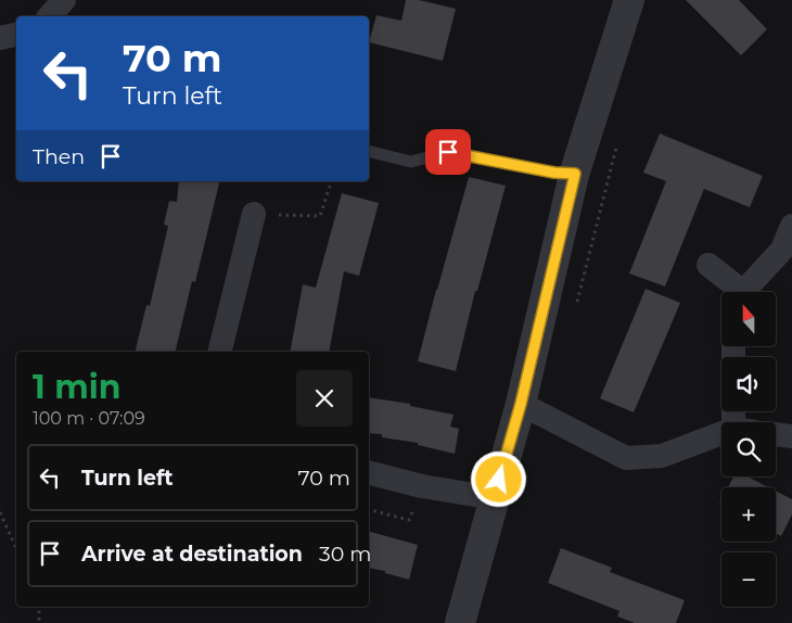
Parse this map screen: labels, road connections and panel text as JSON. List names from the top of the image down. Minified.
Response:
{"north":"top","page":{"turn":["70 m","Turn left"],"then":"Then","map_buttons":["+","−"],"heading":["1 min","100 m · 07:09"],"list":[{"name":"Turn left","value":"70 m"},{"name":"Arrive at destination","value":"30 m"}]}}
